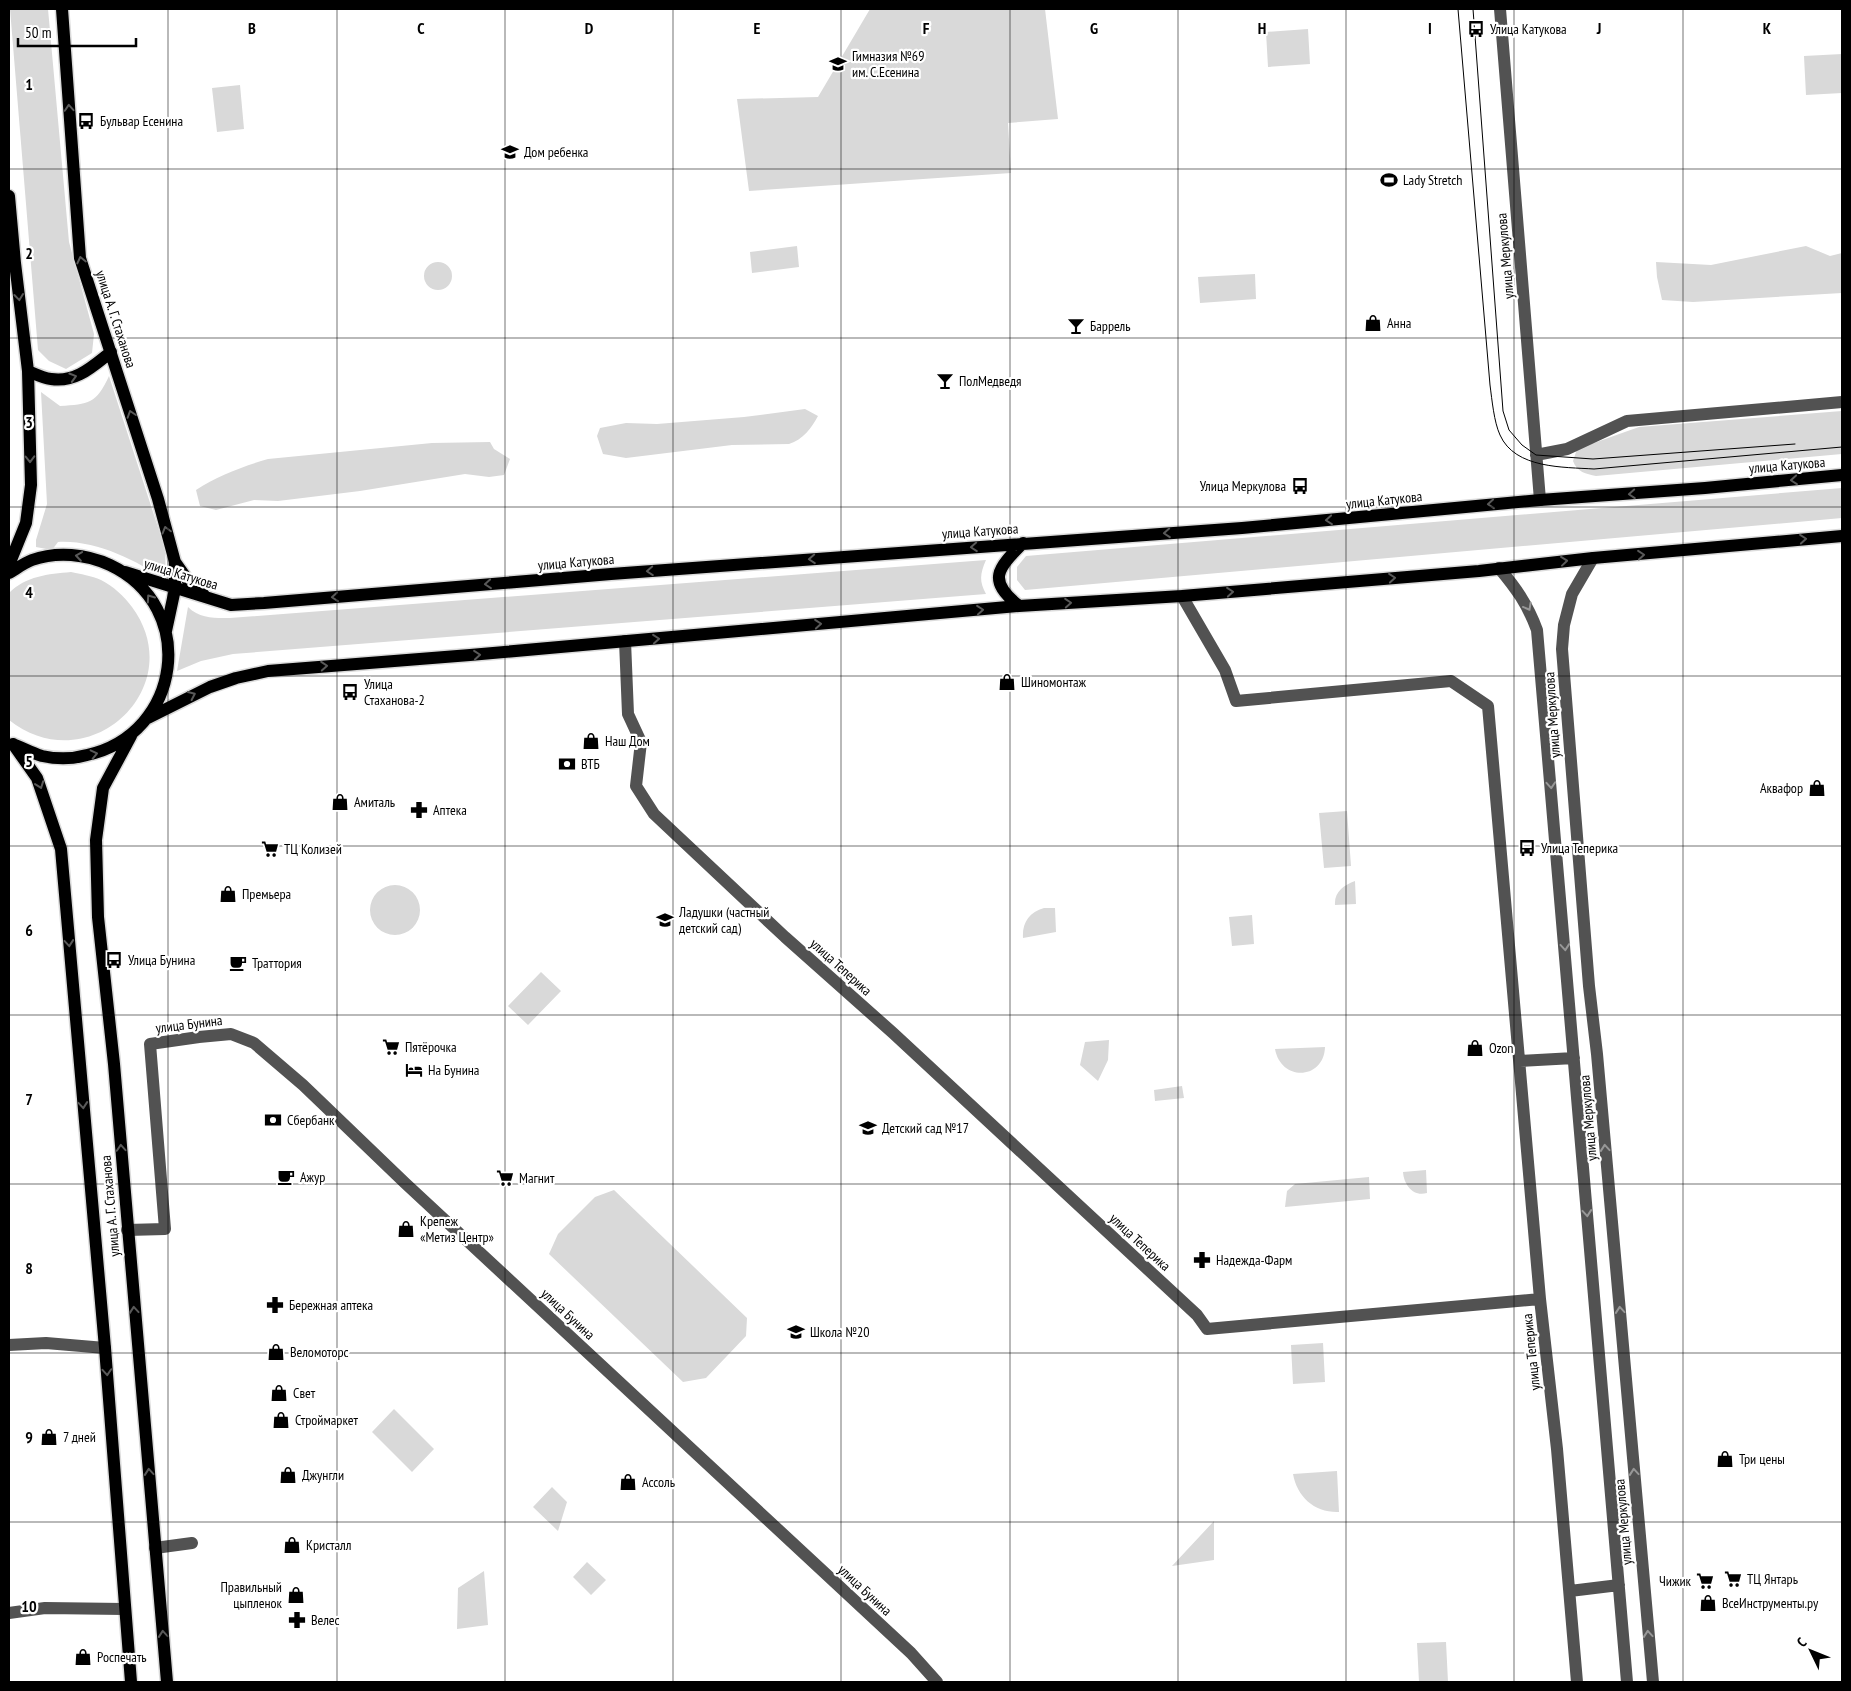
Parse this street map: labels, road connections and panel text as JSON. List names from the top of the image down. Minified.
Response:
{"streets":{"main road":["улица А. Г. Стаханова","улица Катукова"],"street":["улица Меркулова","улица Теперика","улица Бунина"]},"crossings":[["улица Меркулова","улица Катукова"],["улица А. Г. Стаханова","улица Катукова"],["улица А. Г. Стаханова","улица Бунина"]],"places":{"bus stop":["Улица Катукова","Бульвар Есенина","Улица Меркулова","Улица Стаханова-2","Улица Теперика","Улица Бунина"],"school or university":["Гимназия №69 им. С.Есенина","Дом ребенка","Ладушки (частный детский сад)","Детский сад №17","Школа №20"],"sports":["Lady Stretch"],"shop":["Анна","Шиномонтаж","Наш Дом","Аквафор","Амиталь","Премьера","Ozon","Крепеж «Метиз Центр»","Веломоторс","Свет","Строймаркет","7 дней","Три цены","Джунгли","Ассоль","Кристалл","Правильный цыпленок","ВсеИнструменты.ру","Роспечать"],"bar":["Баррель","ПолМедведя"],"bank":["ВТБ","Сбербанк"],"pharmacy":["Аптека","Надежда-Фарм","Бережная аптека","Велес"],"supermarket":["ТЦ Колизей","Пятёрочка","Магнит","ТЦ Янтарь","Чижик"],"cafe":["Траттория","Ажур"],"hotel":["На Бунина"]},"scale_bar":"50 m","north":"top left","grid":{"columns":["B","C","D","E","F","G","H","I","J","K"],"rows":["1","2","3","4","5","6","7","8","9","10"]}}
